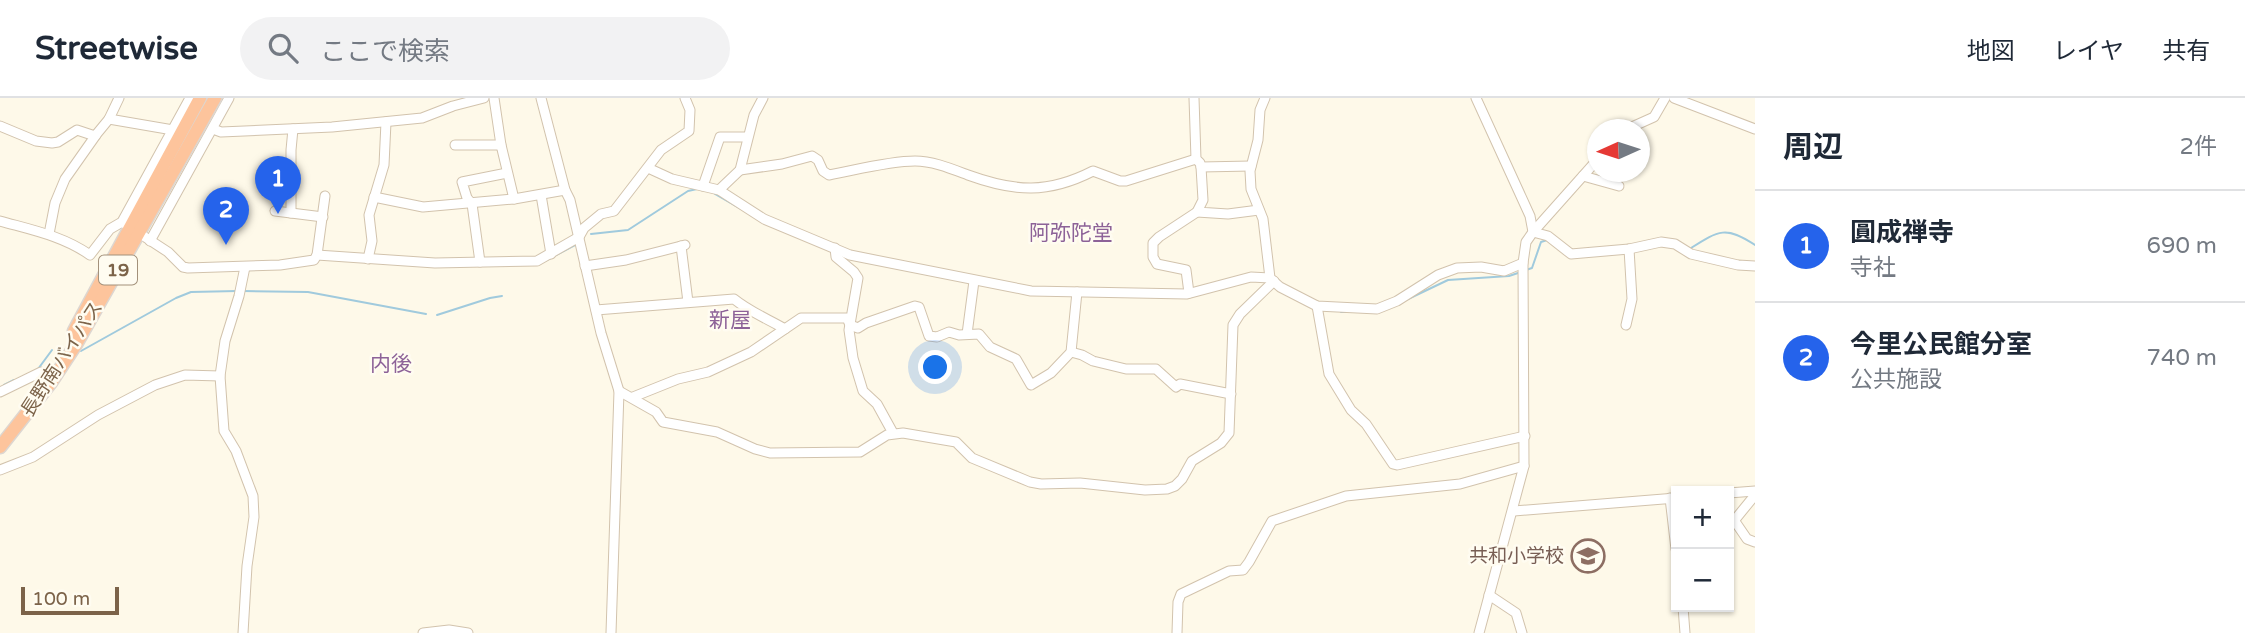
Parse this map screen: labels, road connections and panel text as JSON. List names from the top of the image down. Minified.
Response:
{"streets":{"highway":["19","長野南バイパス"]},"districts":["阿弥陀堂","新屋","内後"],"places":{"school or university":["共和小学校"]},"scale_bar":"100 m","north":"left","page":{"header":"Streetwise","search":"ここで検索","nav":["地図","レイヤ","共有"],"heading":["周辺","2件"],"pins":["1","2"],"list":[{"mark":"1","name":"圓成禅寺","note":"寺社","value":"690 m"},{"mark":"2","name":"今里公民館分室","note":"公共施設","value":"740 m"}],"map_buttons":["+","−"],"scale":"100 m"}}
